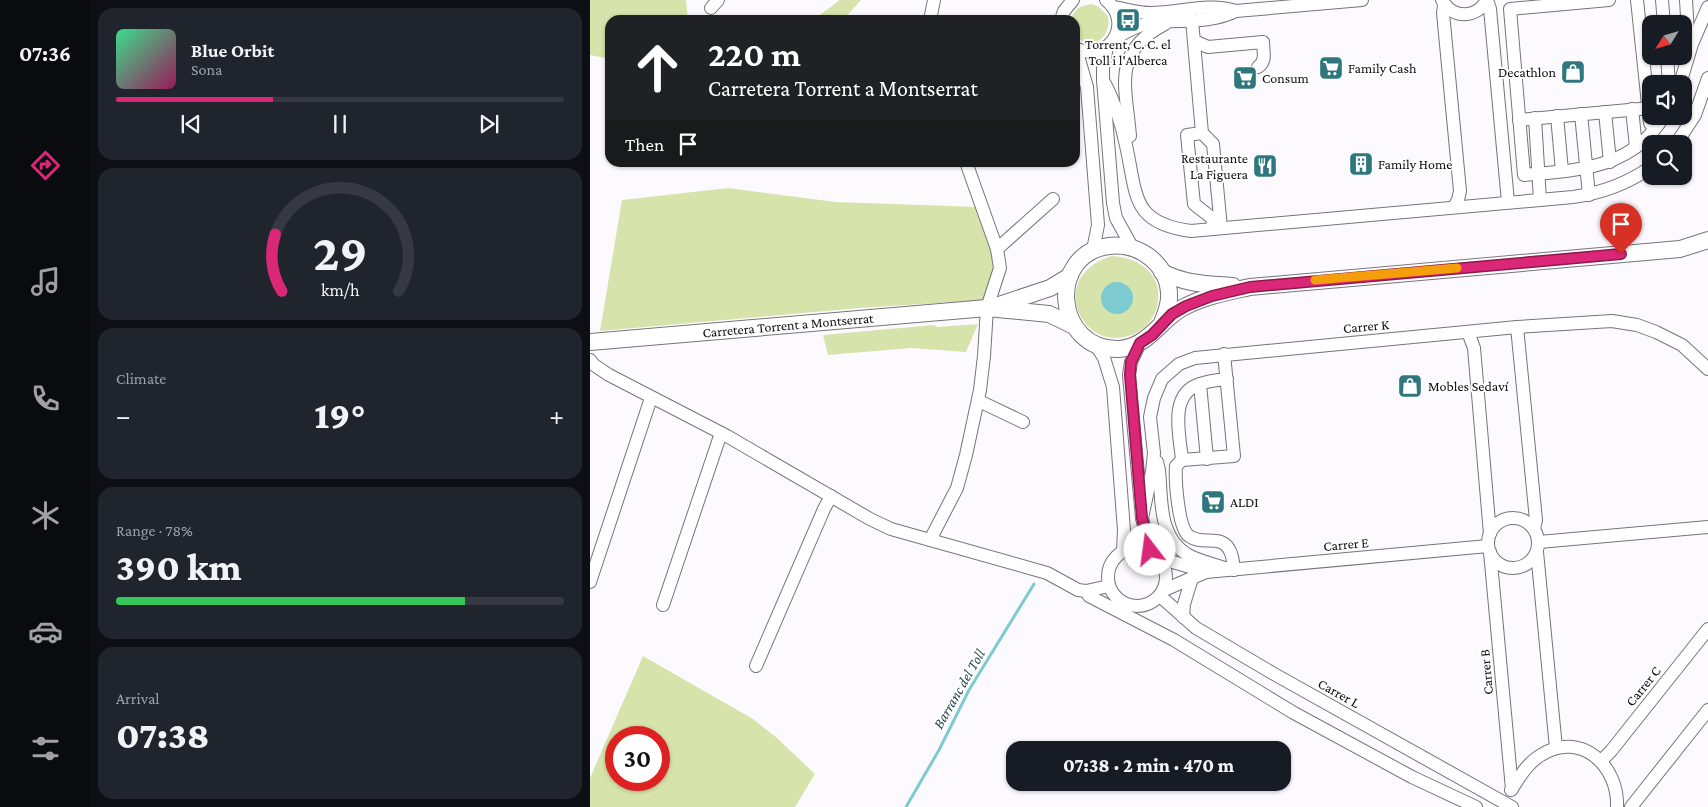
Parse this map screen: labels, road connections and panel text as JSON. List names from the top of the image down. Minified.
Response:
{"streets":{"main road":["Carretera Torrent a Montserrat"],"street":["Carrer K","Carrer E","Carrer B","Carrer C","Carrer L"]},"crossings":[["Carrer K","Carrer B"],["Carrer E","Carrer B"]],"water":["Barranc del Toll"],"places":{"bus stop":["Torrent, C. C. el Toll i l'Alberca"],"supermarket":["Family Cash","Consum","ALDI"],"shop":["Decathlon","Mobles Sedaví"],"building":["Family Home"],"restaurant":["Restaurante La Figuera"]},"north":"bottom left","page":{"tabs":"07:36","turn":["220 m","Carretera Torrent a Montserrat"],"song":["Blue Orbit","Sona"],"then":"Then","tile":["Climate",["Range · 78%","390 km"],["Arrival","07:38"]],"heat":["−","19°","+"],"limit":"30","trip":"07:38 · 2 min · 470 m","gauge":["29","km/h"]}}
